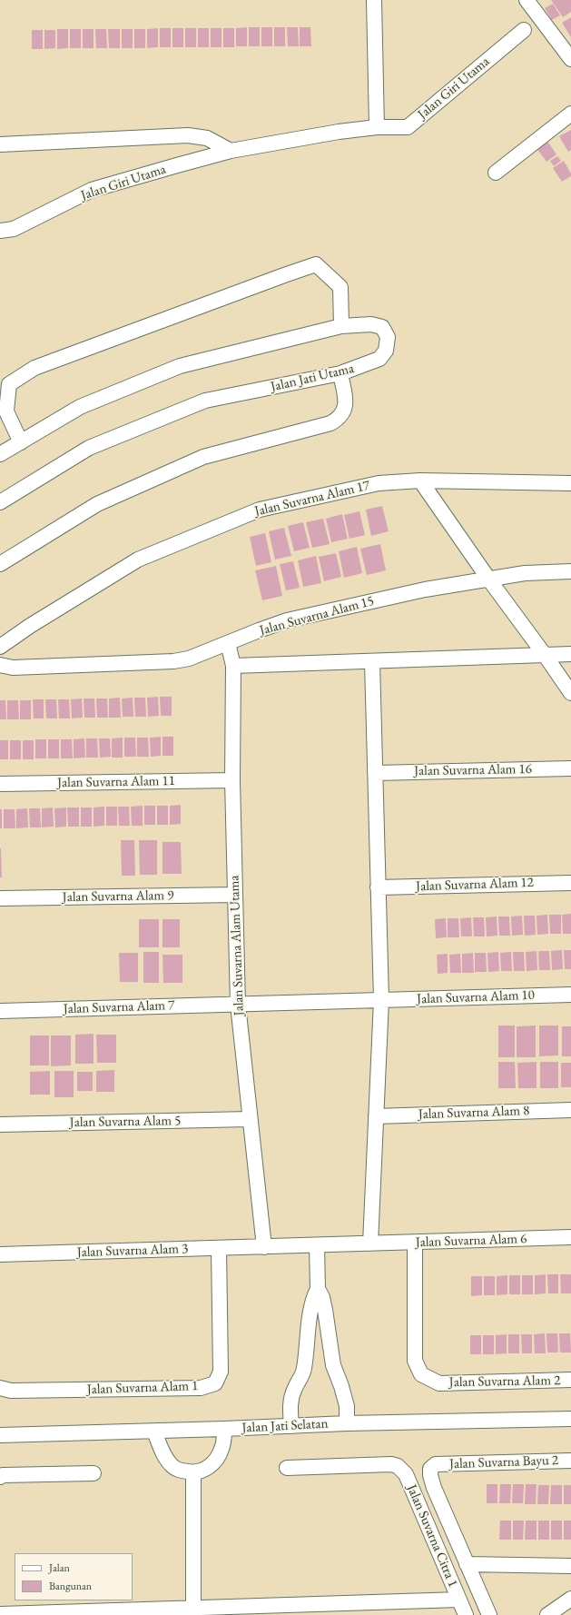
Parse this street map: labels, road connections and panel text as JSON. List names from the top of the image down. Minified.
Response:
{"streets":{"street":["Jalan Giri Utama","Jalan Jati Utama","Jalan Suvarna Alam 17","Jalan Suvarna Alam 15","Jalan Suvarna Alam 16","Jalan Suvarna Alam 11","Jalan Suvarna Alam 12","Jalan Suvarna Alam 9","Jalan Suvarna Alam Utama","Jalan Suvarna Alam 10","Jalan Suvarna Alam 7","Jalan Suvarna Alam 8","Jalan Suvarna Alam 5","Jalan Suvarna Alam 6","Jalan Suvarna Alam 3","Jalan Suvarna Alam 2","Jalan Suvarna Alam 1","Jalan Jati Selatan","Jalan Suvarna Bayu 2","Jalan Suvarna Citra 1"]},"crossings":[["Jalan Suvarna Alam 15","Jalan Suvarna Alam Utama"],["Jalan Suvarna Alam 11","Jalan Suvarna Alam Utama"],["Jalan Suvarna Alam 9","Jalan Suvarna Alam Utama"],["Jalan Suvarna Alam Utama","Jalan Suvarna Alam 10"],["Jalan Suvarna Alam Utama","Jalan Suvarna Alam 7"],["Jalan Suvarna Alam Utama","Jalan Suvarna Alam 5"],["Jalan Suvarna Alam Utama","Jalan Suvarna Alam 3"],["Jalan Suvarna Alam 10","Jalan Suvarna Alam 7"],["Jalan Suvarna Alam 6","Jalan Suvarna Alam 3"],["Jalan Suvarna Alam 6","Jalan Suvarna Alam 2"],["Jalan Suvarna Alam 3","Jalan Suvarna Alam 1"]],"legend":["Jalan","Bangunan"]}
